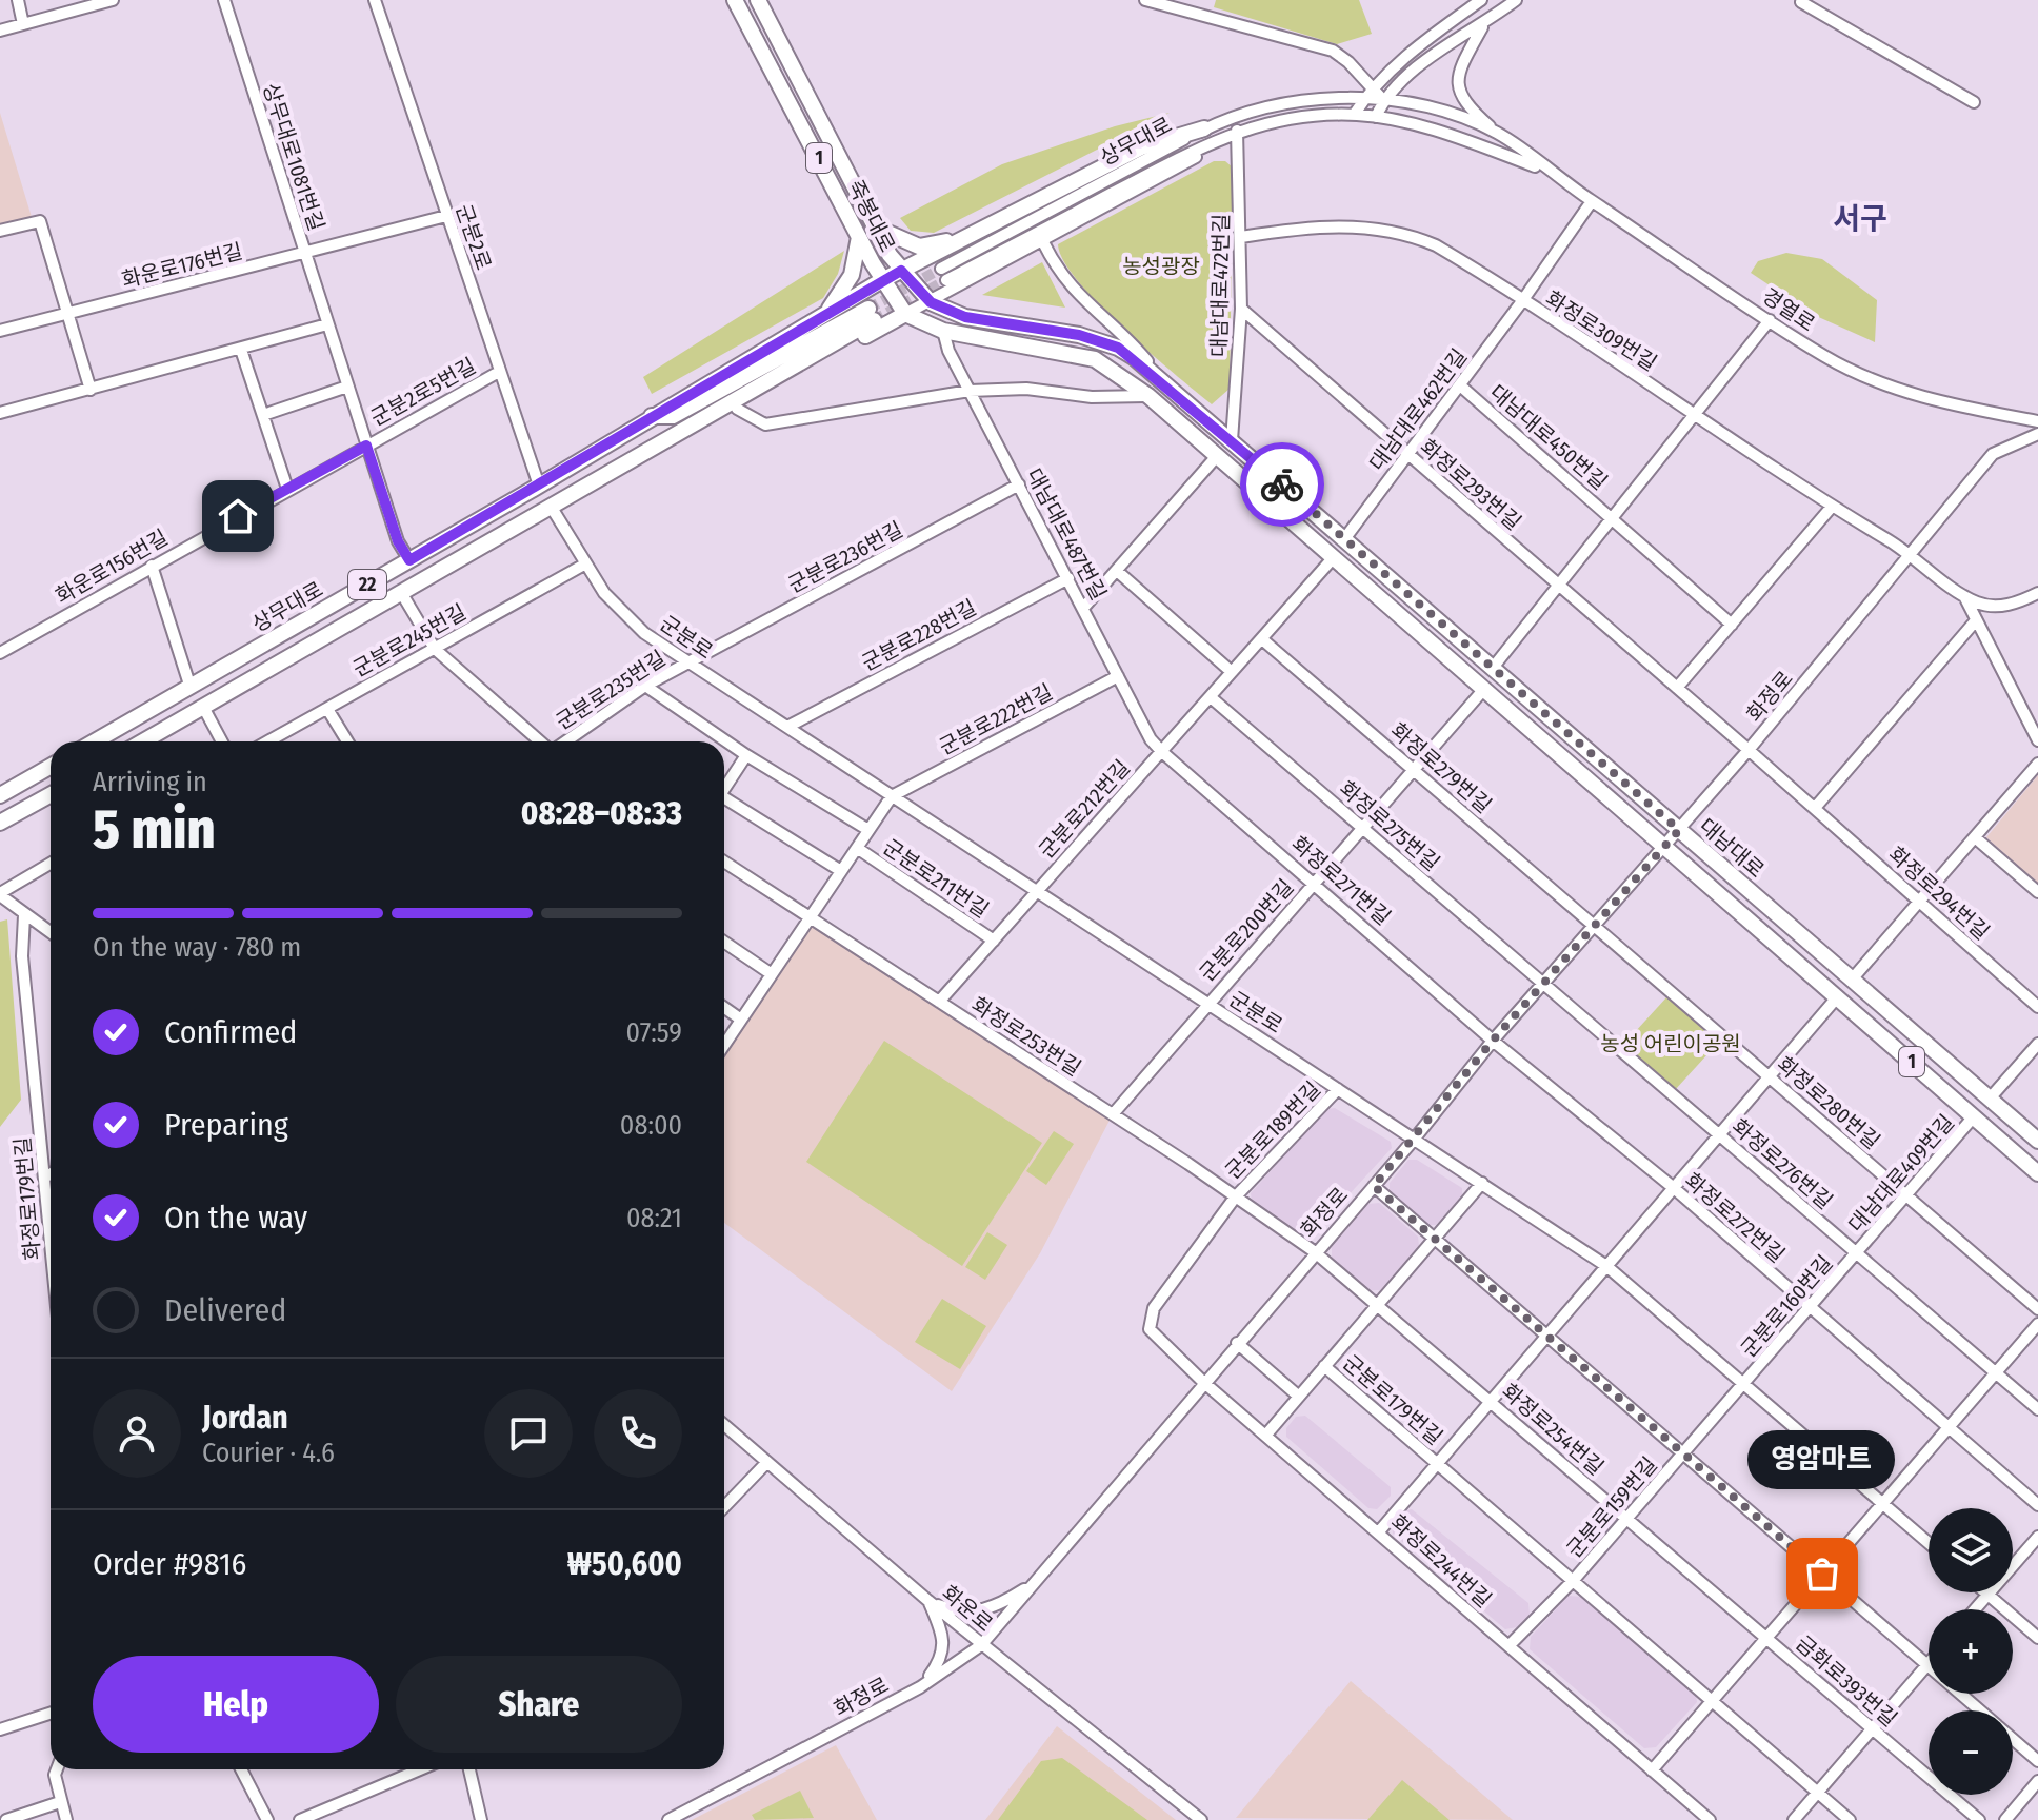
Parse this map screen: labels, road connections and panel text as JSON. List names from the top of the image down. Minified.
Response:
{"streets":{"main road":["상무대로","1","죽봉대로","22","대남대로"],"street":["상무대로1081번길","군분2로","화운로176번길","대남대로472번길","경열로","화정로309번길","군분2로5번길","대남대로462번길","대남대로450번길","화정로293번길","대남대로487번길","군분로236번길","화운로156번길","군분로228번길","군분로","군분로245번길","군분로235번길","화정로","군분로222번길","화정로279번길","군분로212번길","화정로275번길","군분로211번길","화정로271번길","화정로294번길","군분로200번길","화정로253번길","화정로280번길","군분로189번길","화정로276번길","대남대로409번길","화정로179번길","화정로272번길","군분로160번길","군분로179번길","화정로254번길","군분로159번길","화정로244번길","화운로","금화로393번길"]},"crossings":[["상무대로","상무대로1081번길"],["상무대로","죽봉대로"],["상무대로","군분2로"],["상무대로","대남대로472번길"],["상무대로","경열로"],["상무대로","22"],["상무대로","군분로"],["상무대로","대남대로"],["상무대로1081번길","화운로176번길"],["상무대로1081번길","군분2로5번길"],["상무대로1081번길","화운로156번길"],["죽봉대로","22"],["죽봉대로","대남대로"],["군분2로","화운로176번길"],["군분2로","군분2로5번길"],["대남대로472번길","화정로309번길"],["대남대로472번길","화정로293번길"],["대남대로472번길","대남대로"],["경열로","대남대로462번길"],["경열로","대남대로450번길"],["화정로309번길","대남대로462번길"],["화정로309번길","대남대로450번길"],["화정로309번길","화정로"],["군분2로5번길","화운로156번길"],["대남대로462번길","대남대로450번길"],["대남대로462번길","화정로293번길"],["대남대로462번길","대남대로"],["대남대로450번길","화정로293번길"],["대남대로450번길","대남대로"],["화정로293번길","화정로"],["화정로293번길","화정로294번길"],["대남대로487번길","군분로236번길"],["대남대로487번길","군분로228번길"],["대남대로487번길","군분로222번길"],["대남대로487번길","군분로212번길"],["대남대로487번길","대남대로"],["대남대로487번길","화정로271번길"],["군분로236번길","군분로"],["군분로236번길","군분로235번길"],["22","대남대로"],["군분로228번길","군분로"],["군분로","군분로245번길"],["군분로","군분로235번길"],["군분로","화정로"],["군분로","군분로222번길"],["군분로","군분로212번길"],["군분로","군분로211번길"],["군분로","군분로200번길"],["군분로","군분로189번길"],["군분로","군분로160번길"],["군분로","군분로179번길"],["군분로","군분로159번길"],["화정로","화정로279번길"],["화정로","화정로275번길"],["화정로","대남대로"],["화정로","화정로271번길"],["화정로","화정로294번길"],["화정로","화정로253번길"],["화정로","화정로280번길"],["화정로","군분로189번길"],["화정로","화정로276번길"],["화정로","화정로272번길"],["화정로","화정로254번길"],["화정로","화정로244번길"],["화정로","화운로"],["화정로279번길","군분로212번길"],["화정로279번길","군분로200번길"],["화정로279번길","화정로280번길"],["군분로212번길","화정로275번길"],["군분로212번길","대남대로"],["군분로212번길","군분로211번길"],["군분로212번길","화정로271번길"],["화정로275번길","군분로200번길"],["화정로275번길","화정로276번길"],["대남대로","군분로200번길"],["대남대로","대남대로409번길"],["군분로211번길","화정로253번길"],["화정로271번길","군분로200번길"],["화정로271번길","화정로272번길"],["군분로200번길","화정로253번길"],["화정로253번길","군분로189번길"],["화정로253번길","화정로254번길"],["화정로280번길","대남대로409번길"],["군분로189번길","화정로244번길"],["화정로276번길","대남대로409번길"],["화정로276번길","군분로160번길"],["대남대로409번길","군분로160번길"],["화정로272번길","군분로160번길"],["군분로160번길","군분로159번길"],["군분로179번길","화정로254번길"],["군분로179번길","군분로159번길"],["군분로179번길","화정로244번길"],["화정로254번길","군분로159번길"],["화정로254번길","금화로393번길"],["군분로159번길","화정로244번길"]],"districts":["서구"],"parks":["농성광장","농성 어린이공원"],"places":["영암마트"],"page":{"heading":["5 min","Arriving in","08:28–08:33"],"panel":["Jordan","Courier · 4.6","Order #9816","₩50,600"],"bar":"On the way · 780 m","list":[["Confirmed","07:59"],["Preparing","08:00"],["On the way","08:21"],"Delivered"],"bubble":"영암마트","map_buttons":["+","−"],"buttons":["Help","Share"]}}
